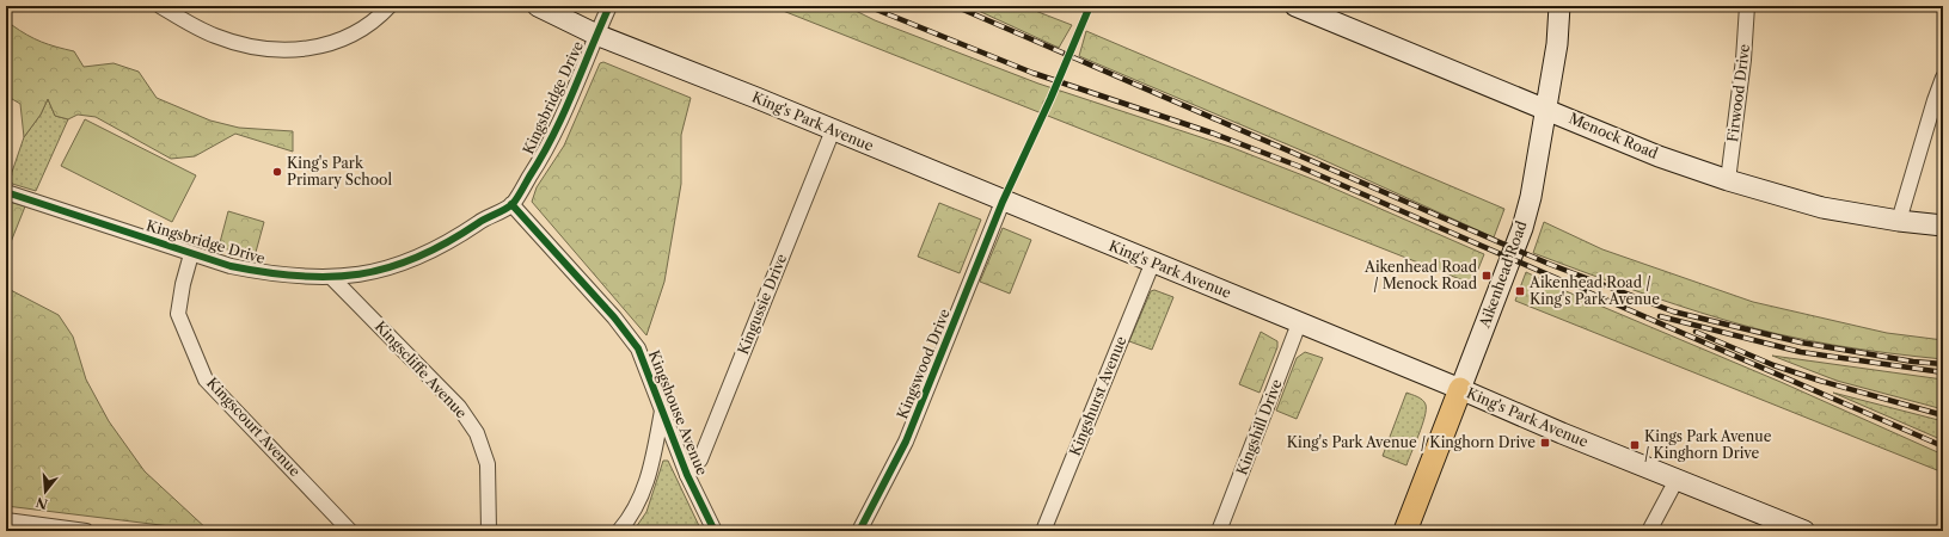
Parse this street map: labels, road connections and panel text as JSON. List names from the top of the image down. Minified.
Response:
{"streets":{"main road":["King's Park Avenue","Menock Road","Aikenhead Road"],"street":["Firwood Drive","Kingsbridge Drive","Kingussie Drive","Kingswood Drive","Kingscliffe Avenue","Kingshurst Avenue","Kingshouse Avenue","Kingscourt Avenue","Kingshill Drive"]},"crossings":[["Firwood Drive","Menock Road"],["Kingsbridge Drive","King's Park Avenue"],["Kingsbridge Drive","Kingscliffe Avenue"],["Kingsbridge Drive","Kingshouse Avenue"],["Kingsbridge Drive","Kingscourt Avenue"],["King's Park Avenue","Aikenhead Road"],["King's Park Avenue","Kingussie Drive"],["King's Park Avenue","Kingswood Drive"],["King's Park Avenue","Kingshurst Avenue"],["King's Park Avenue","Kingshill Drive"],["Menock Road","Aikenhead Road"],["Kingussie Drive","Kingshouse Avenue"]],"places":{"other":["King's Park Primary School"],"transit":["Aikenhead Road / Menock Road","Aikenhead Road / King's Park Avenue","King's Park Avenue / Kinghorn Drive","Kings Park Avenue / Kinghorn Drive"]},"north":"bottom"}
